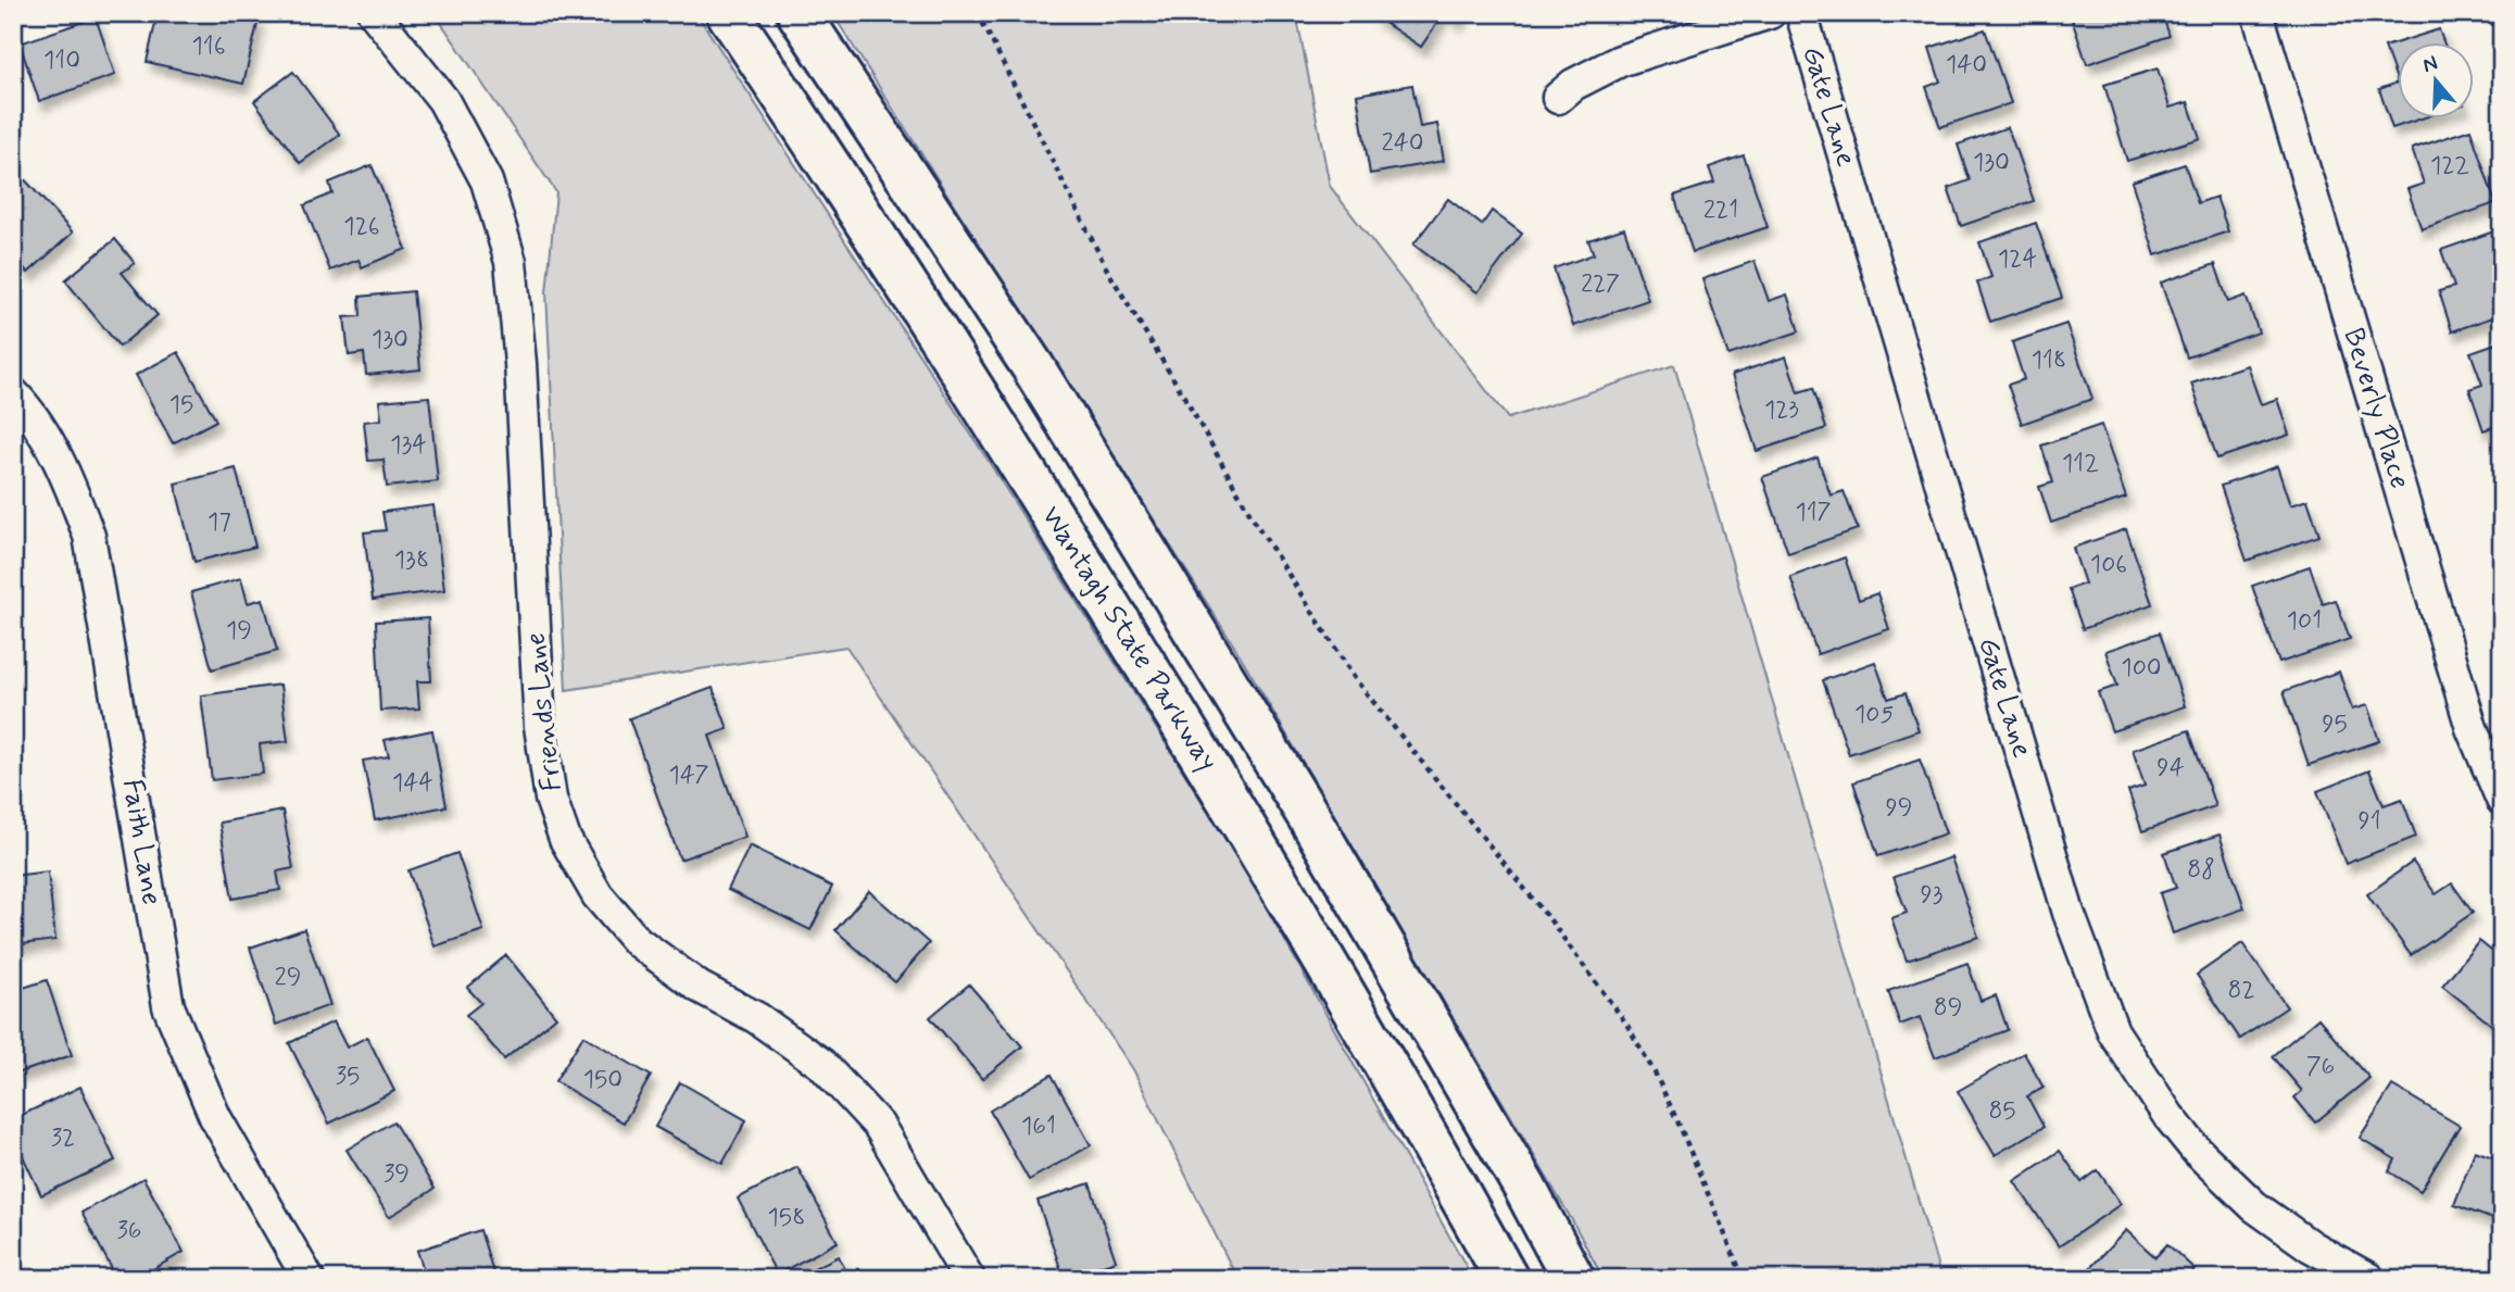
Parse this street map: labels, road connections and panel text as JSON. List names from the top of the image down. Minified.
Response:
{"streets":{"highway":["Wantagh State Parkway"],"street":["Gate Lane","Beverly Place","Friends Lane","Faith Lane"]},"house_numbers":["116","110","140","240","130","122","221","126","124","227","130","118","15","123","134","112","117","17","138","106","101","19","100","105","95","94","147","144","99","91","88","93","29","82","89","76","35","150","85","161","32","39","158","36"],"north":"top"}
